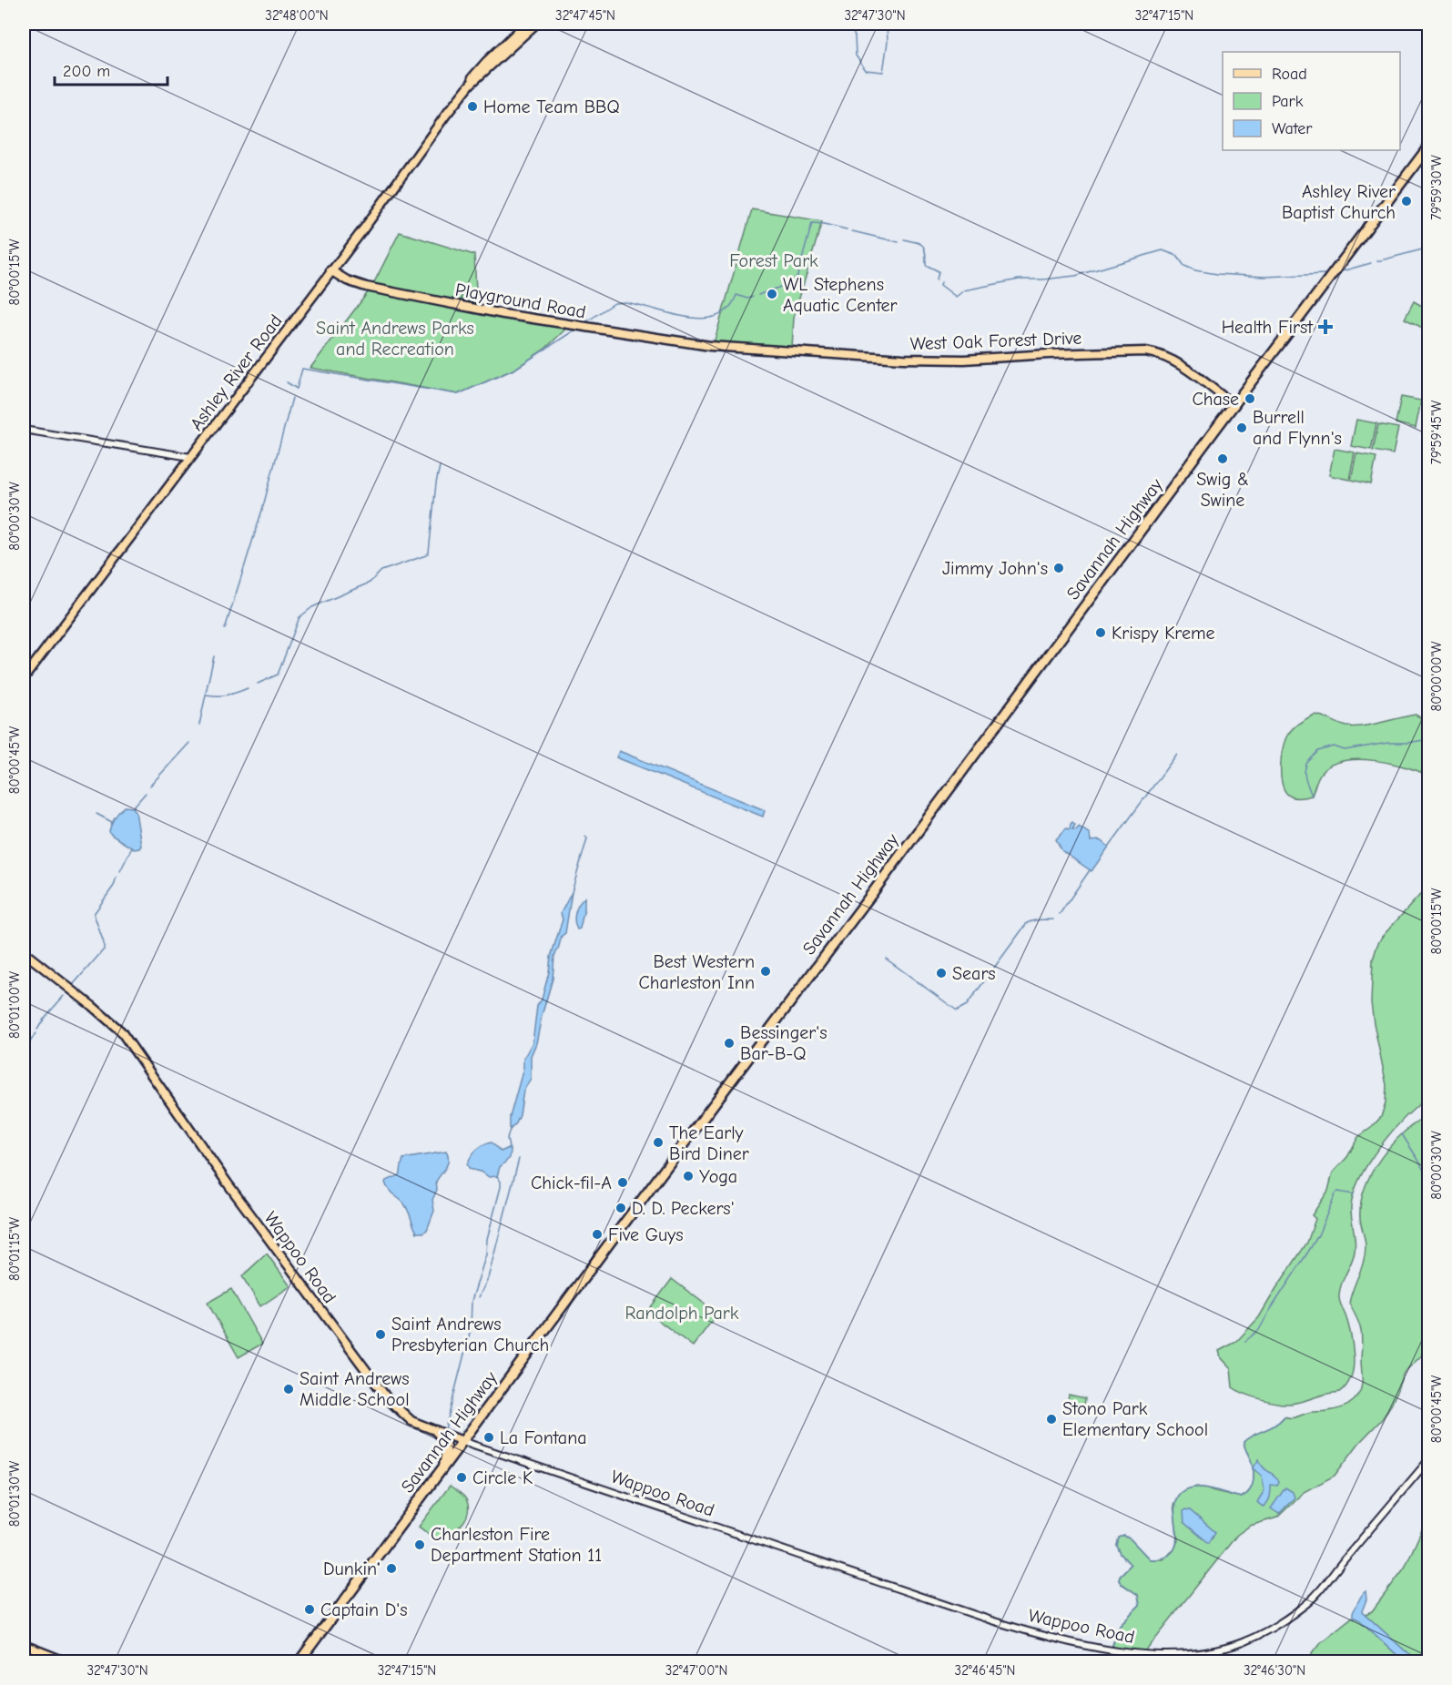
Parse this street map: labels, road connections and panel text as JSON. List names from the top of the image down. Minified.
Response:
{"streets":{"highway":["Savannah Highway"],"main road":["Playground Road","West Oak Forest Drive","Ashley River Road","Wappoo Road"]},"crossings":[["Playground Road","West Oak Forest Drive"],["Playground Road","Ashley River Road"],["West Oak Forest Drive","Savannah Highway"],["Savannah Highway","Wappoo Road"]],"parks":["Forest Park","Saint Andrews Parks and Recreation","Randolph Park"],"places":{"other":["Home Team BBQ","Ashley River Baptist Church","WL Stephens Aquatic Center","Chase","Burrell and Flynn's","Swig & Swine","Jimmy John's","Krispy Kreme","Best Western Charleston Inn","Sears","Bessinger's Bar-B-Q","The Early Bird Diner","Yoga","Chick-fil-A","D. D. Peckers'","Five Guys","Saint Andrews Presbyterian Church","Saint Andrews Middle School","Stono Park Elementary School","La Fontana","Circle K","Charleston Fire Department Station 11","Dunkin'","Captain D's"],"health":["Health First"]},"legend":["Road","Park","Water"],"scale_bar":"200 m","coordinates":["32°48'00\"N","32°47'45\"N","32°47'30\"N","32°47'15\"N","79°59'30\"W","80°00'15\"W","79°59'45\"W","80°00'30\"W","80°00'00\"W","80°00'45\"W","80°01'00\"W","80°01'15\"W","80°01'30\"W","32°47'00\"N","32°46'45\"N","32°46'30\"N"]}
